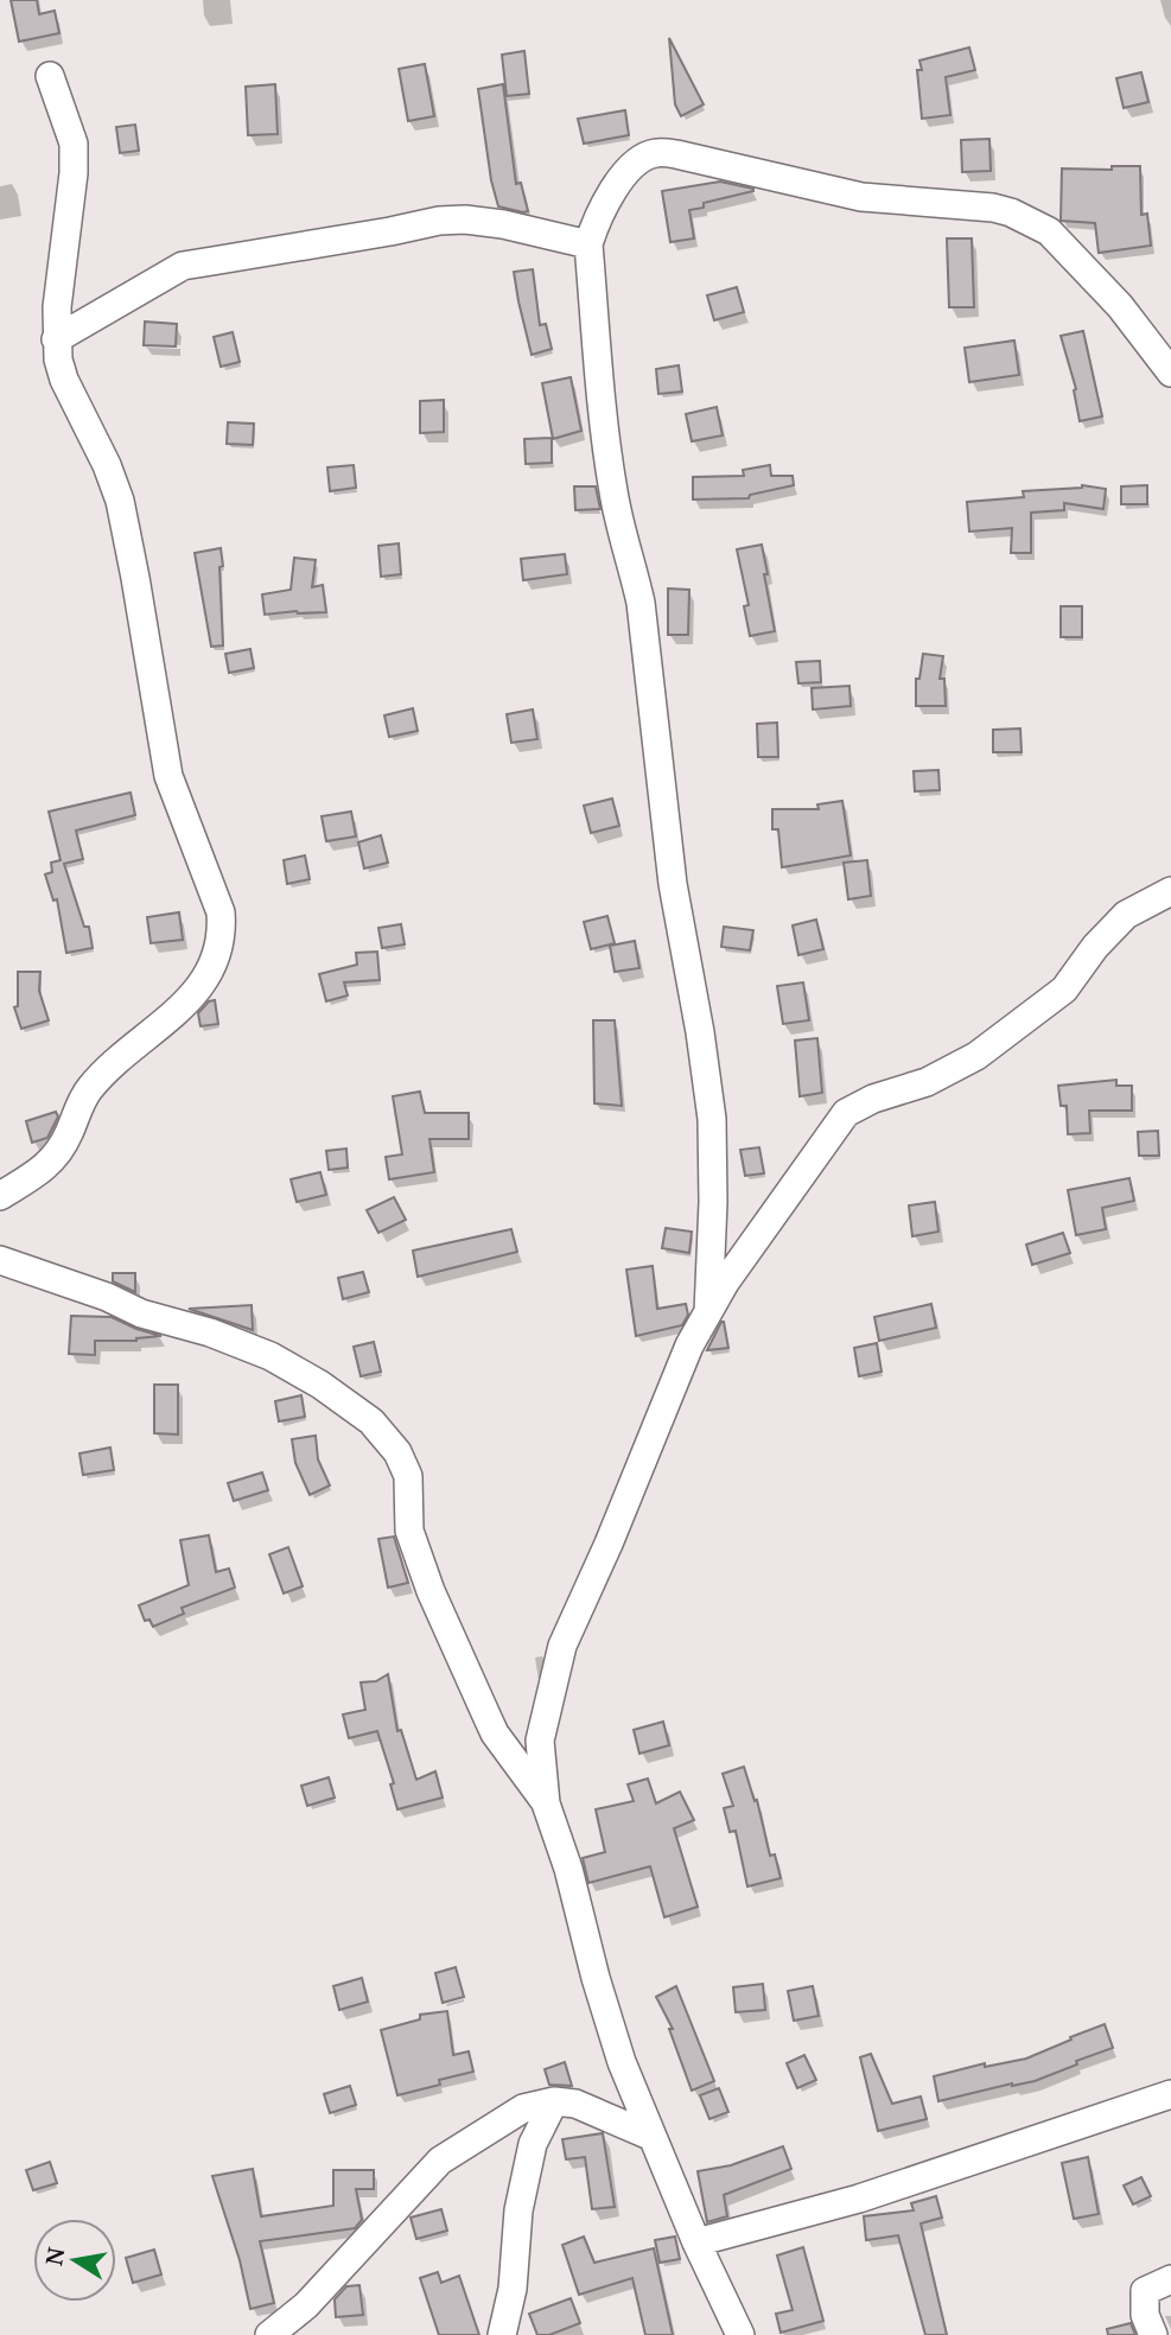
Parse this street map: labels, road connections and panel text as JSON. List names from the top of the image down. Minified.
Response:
{"north":"left"}
